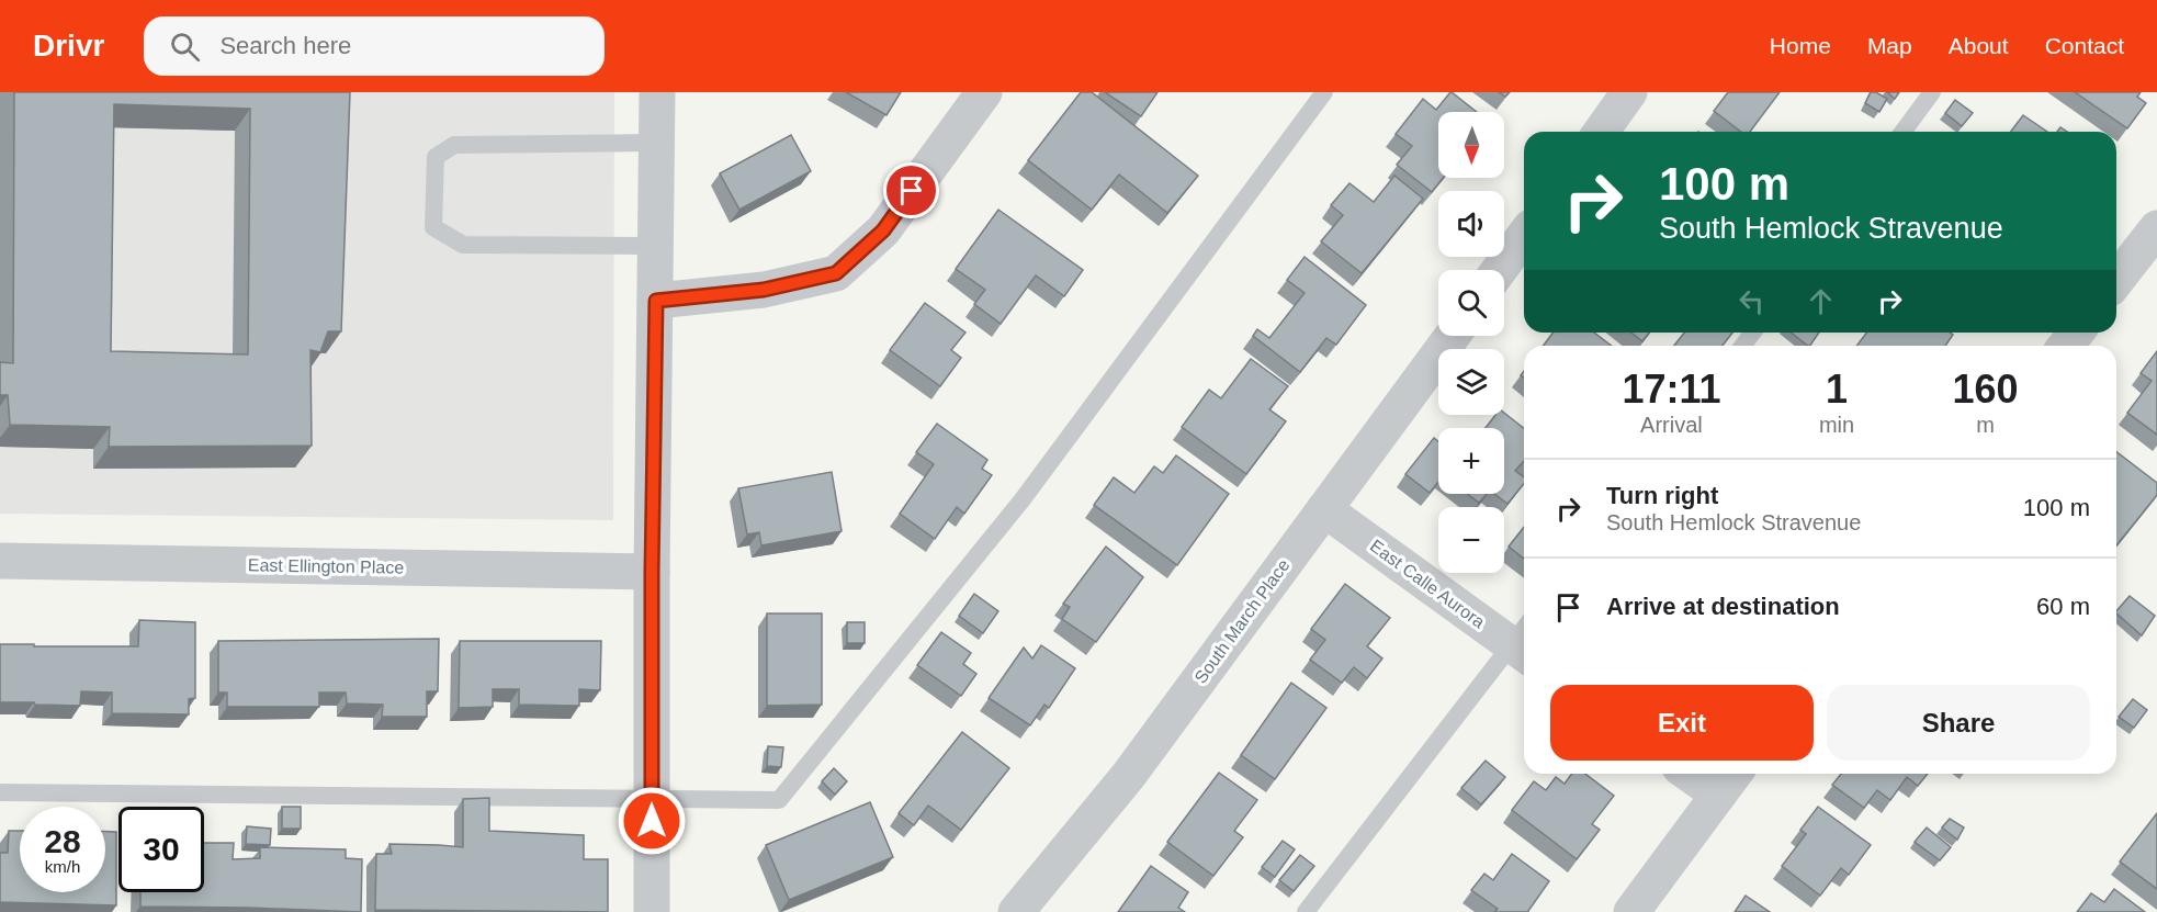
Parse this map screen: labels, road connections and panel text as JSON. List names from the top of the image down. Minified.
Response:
{"streets":{"street":["East Ellington Place","East Calle Aurora","South March Place"]},"crossings":[["East Calle Aurora","South March Place"]],"north":"bottom","page":{"header":"Drivr","search":"Search here","nav":["Home","Map","About","Contact"],"map_buttons":["+","−"],"turn":["100 m","South Hemlock Stravenue"],"eta":["17:11","Arrival","1","min","160","m"],"list":[{"name":"Turn right","note":"South Hemlock Stravenue","value":"100 m"},{"name":"Arrive at destination","value":"60 m"}],"buttons":["Exit","Share"],"speed":"28 km/h","limit":"30"}}
